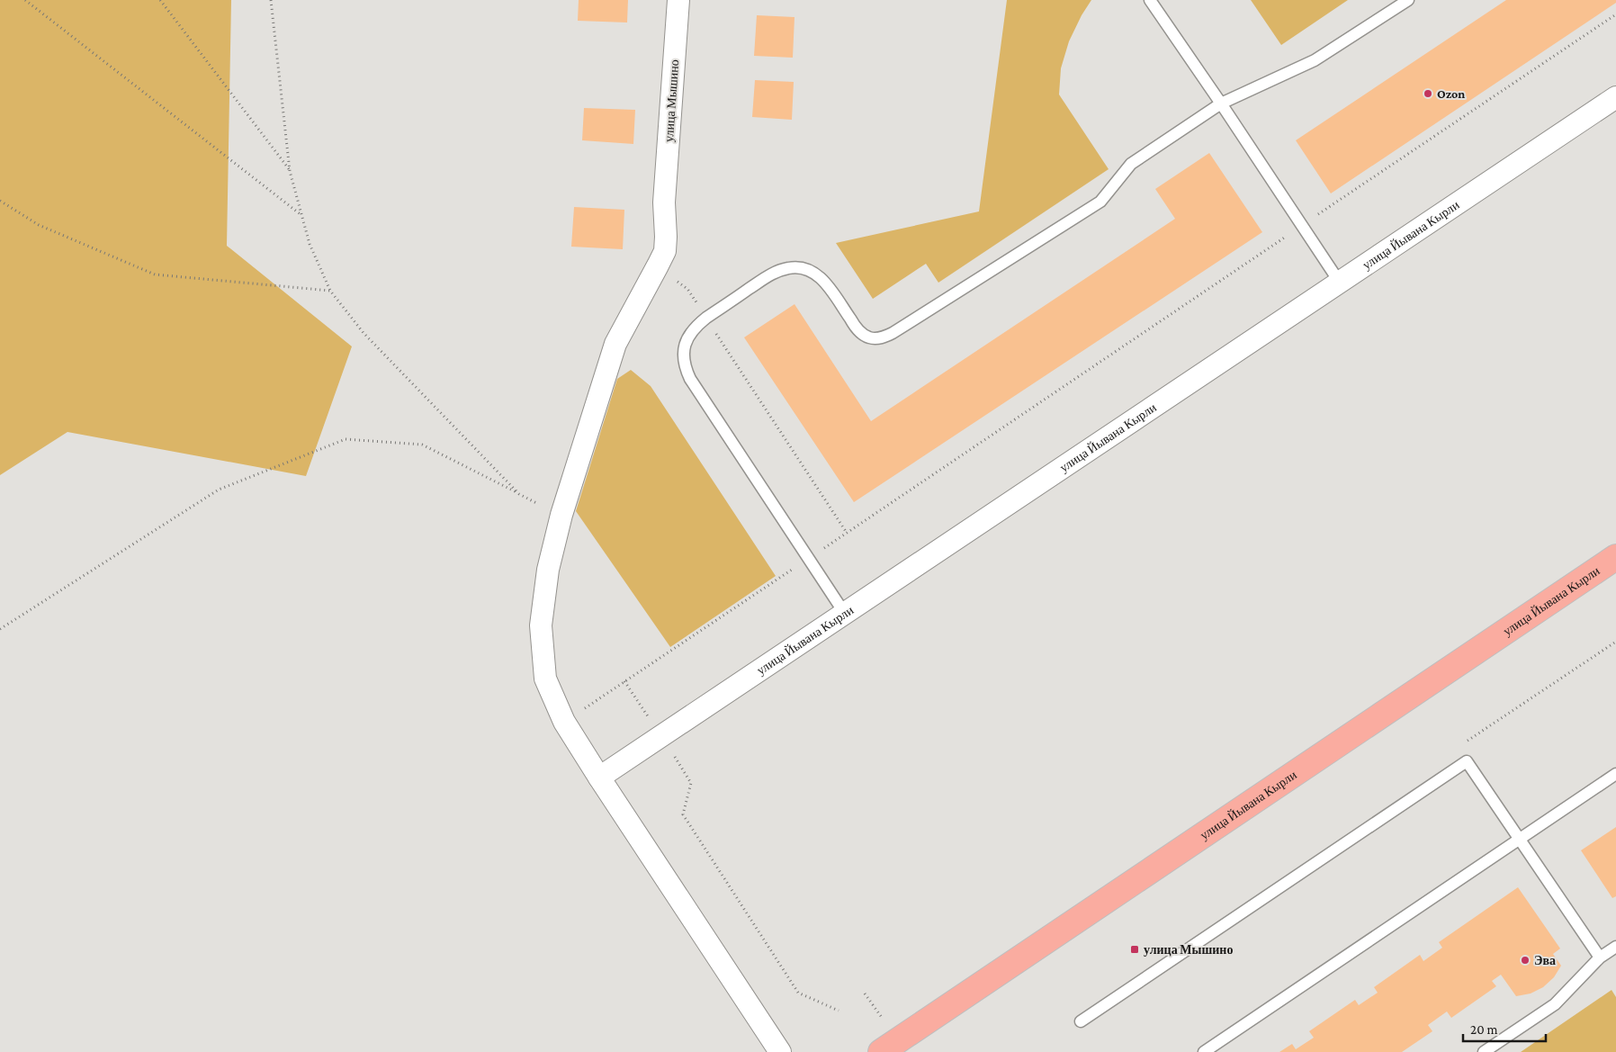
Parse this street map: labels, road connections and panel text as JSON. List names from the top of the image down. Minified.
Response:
{"streets":{"main road":["улица Йывана Кырли"],"street":["улица Мышино"]},"crossings":[["улица Мышино","улица Йывана Кырли"]],"places":{"other":["Ozon","Эва"],"transit":["улица Мышино"]},"scale_bar":"20 m"}
